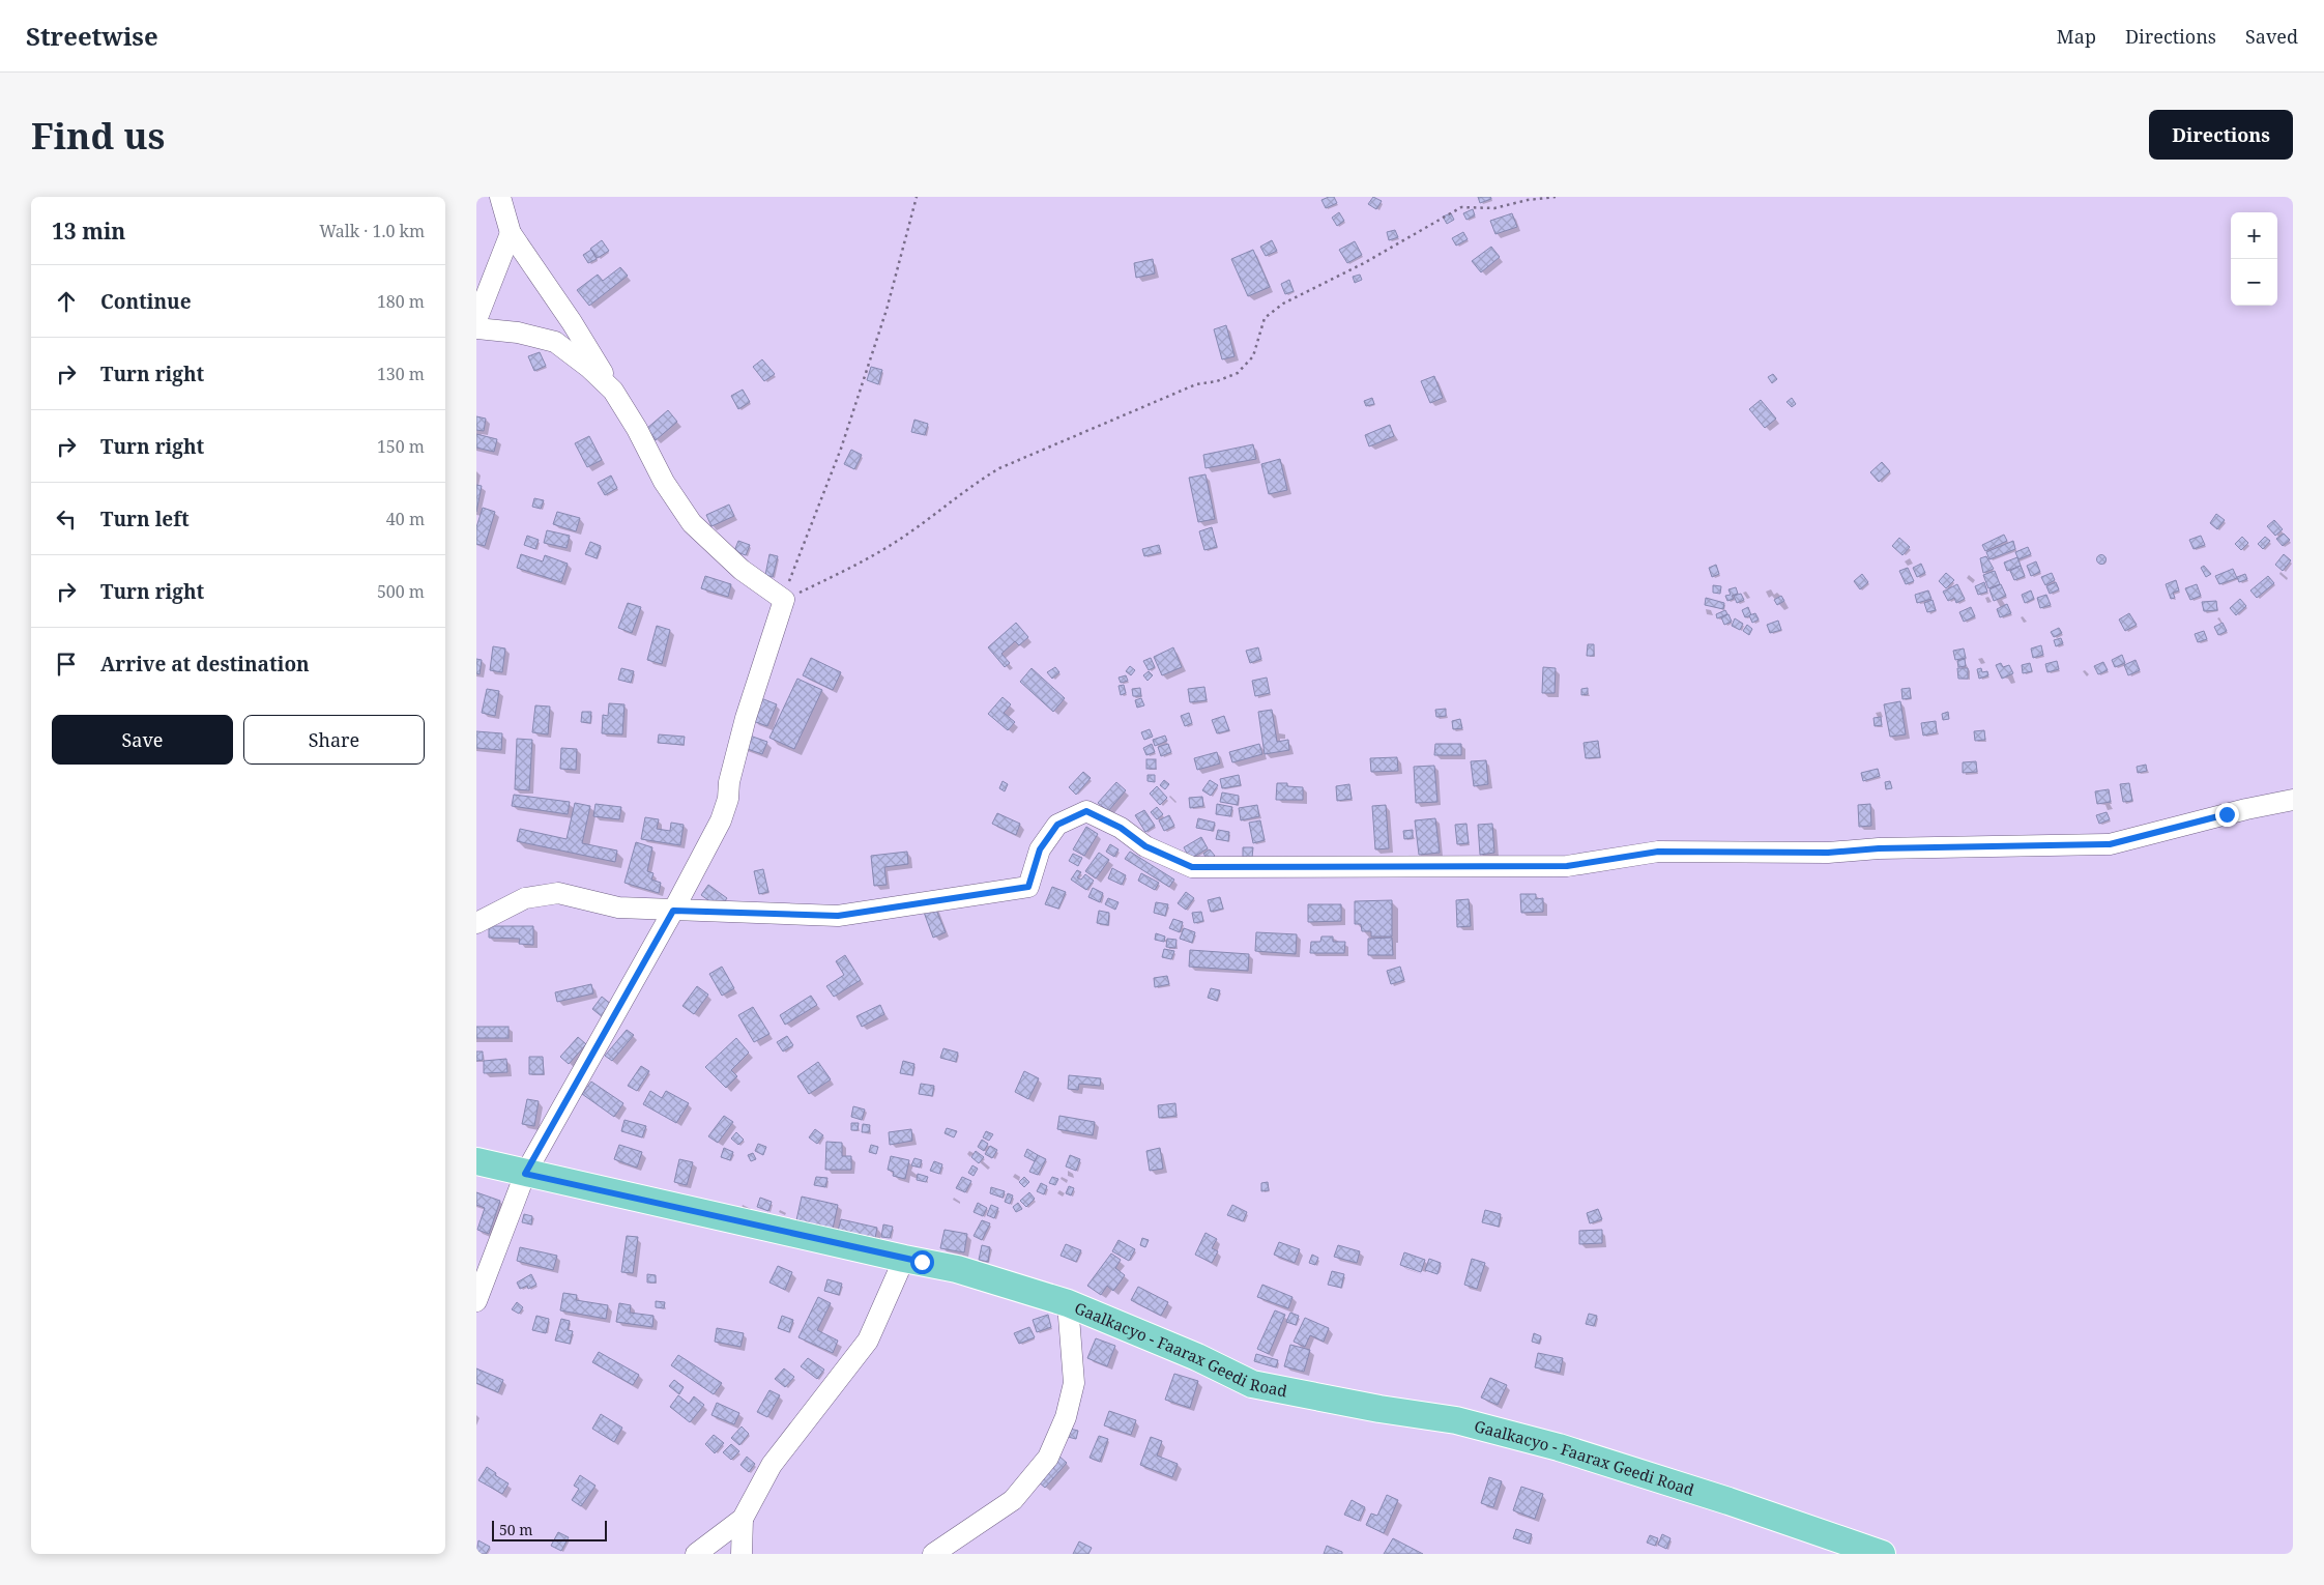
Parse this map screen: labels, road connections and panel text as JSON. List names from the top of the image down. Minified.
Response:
{"streets":{"main road":["Gaalkacyo - Faarax Geedi Road"]},"scale_bar":"50 m","page":{"header":"Streetwise","nav":["Map","Directions","Saved"],"buttons":["Directions",["Save","Share"]],"title":"Find us","heading":["13 min","Walk · 1.0 km"],"map_buttons":["+","−"],"list":[["Continue","180 m"],["Turn right","130 m"],["Turn right","150 m"],["Turn left","40 m"],["Turn right","500 m"],"Arrive at destination"],"scale":"50 m"}}
